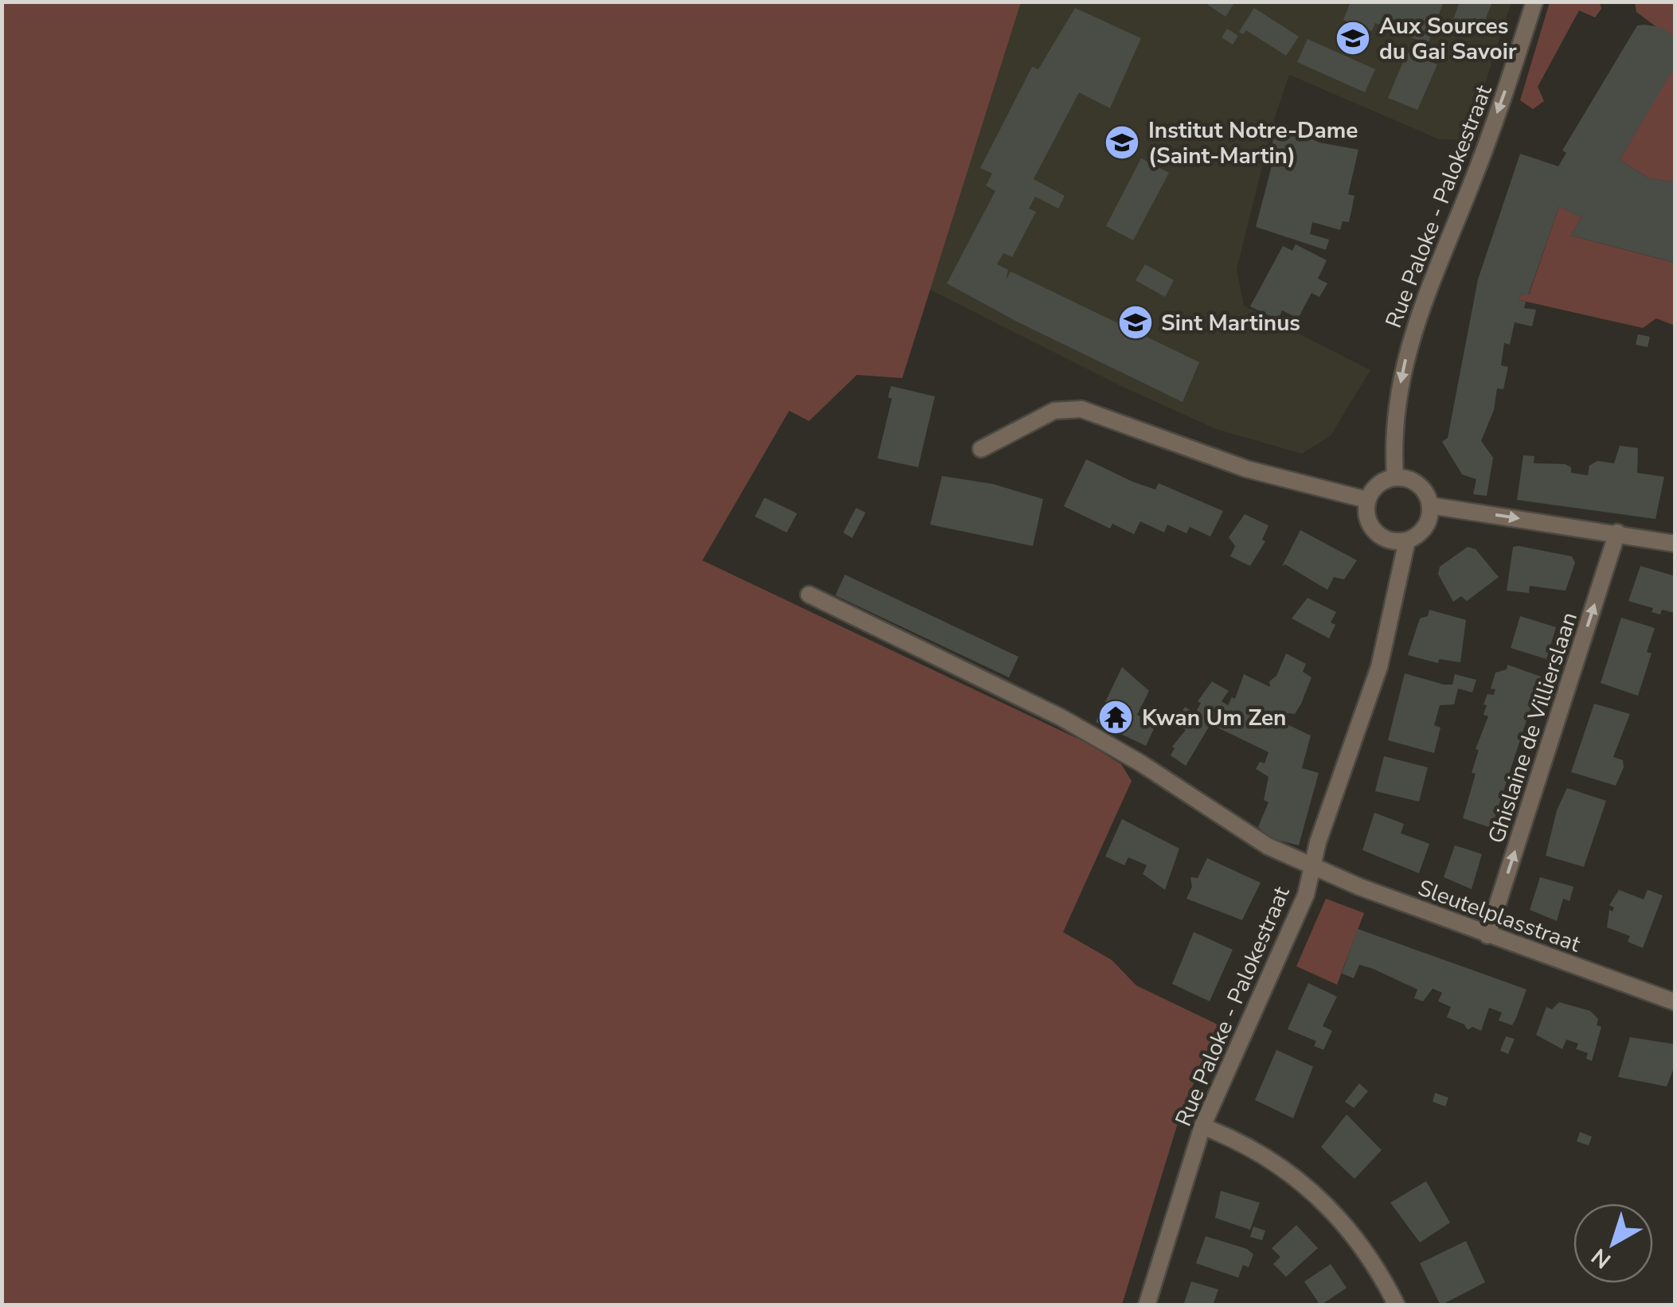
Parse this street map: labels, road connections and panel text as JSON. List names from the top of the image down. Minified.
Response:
{"streets":{"street":["Rue Paloke - Palokestraat","Ghislaine de Villierslaan","Sleutelplasstraat"]},"crossings":[["Rue Paloke - Palokestraat","Sleutelplasstraat"],["Ghislaine de Villierslaan","Sleutelplasstraat"]],"one_way":["Rue Paloke - Palokestraat","Ghislaine de Villierslaan"],"places":{"school or university":["Aux Sources du Gai Savoir","Institut Notre-Dame (Saint-Martin)","Sint Martinus"],"temple":["Kwan Um Zen"]},"north":"bottom left"}
